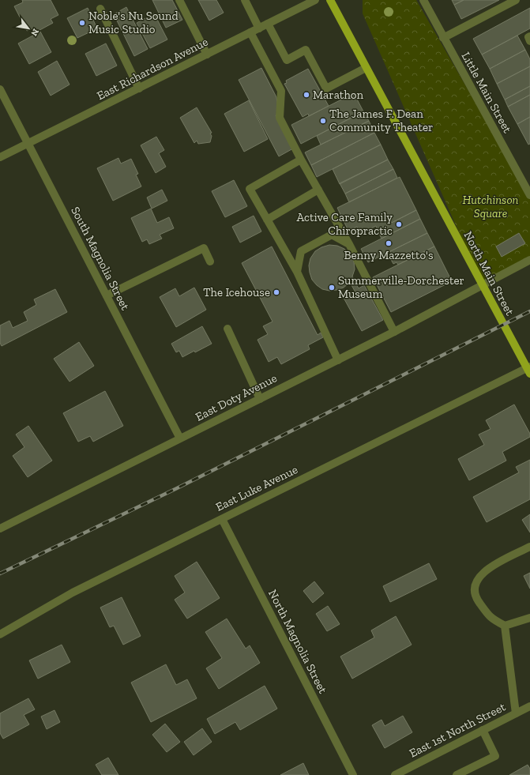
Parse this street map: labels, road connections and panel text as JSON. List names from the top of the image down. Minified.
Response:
{"streets":{"main road":["North Main Street"],"street":["East Richardson Avenue","Little Main Street","South Magnolia Street","East Doty Avenue","East Luke Avenue","North Magnolia Street","East 1st North Street"]},"crossings":[["East Richardson Avenue","South Magnolia Street"],["South Magnolia Street","East Doty Avenue"],["North Main Street","East Doty Avenue"],["North Main Street","East Luke Avenue"],["East Luke Avenue","North Magnolia Street"]],"parks":["Hutchinson Square"],"places":["Noble's Nu Sound Music Studio","Marathon","The James F. Dean Community Theater","Active Care Family Chiropractic","Benny Mazzetto's","Summerville-Dorchester Museum","The Icehouse"],"north":"bottom right"}
